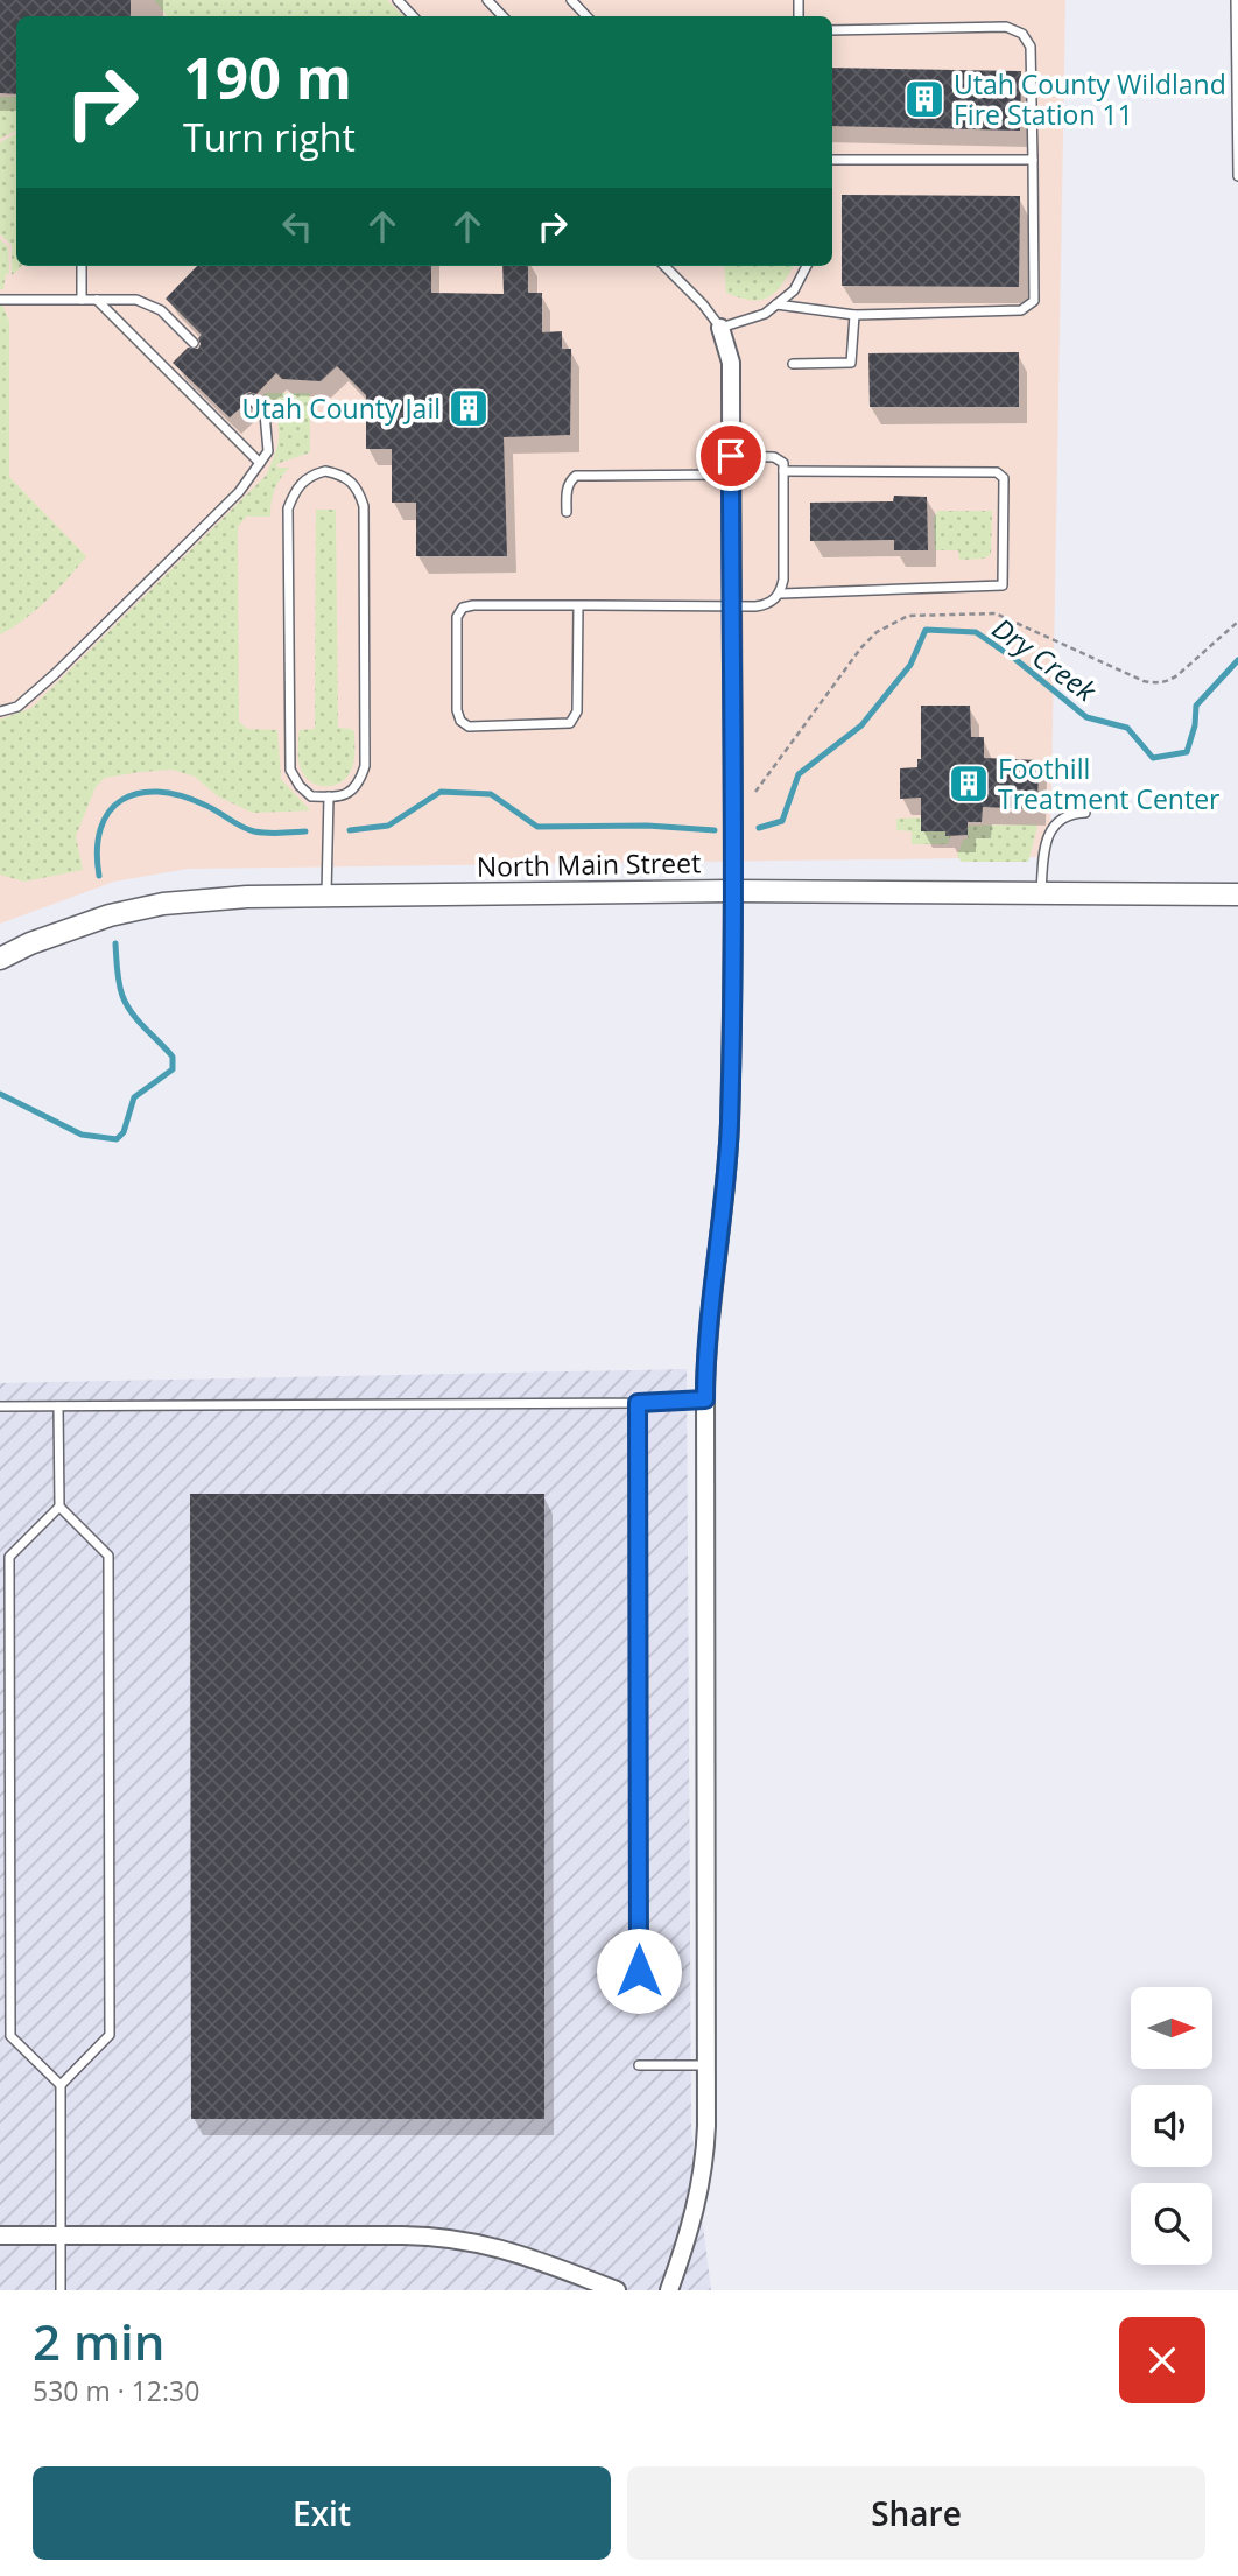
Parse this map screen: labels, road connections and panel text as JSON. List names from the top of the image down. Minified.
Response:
{"streets":{"street":["North Main Street"]},"water":["Dry Creek"],"places":{"building":["Utah County Wildland Fire Station 11","Utah County Jail","Foothill Treatment Center"]},"north":"right","page":{"turn":["190 m","Turn right"],"heading":["2 min","530 m · 12:30"],"buttons":["Exit","Share"]}}
